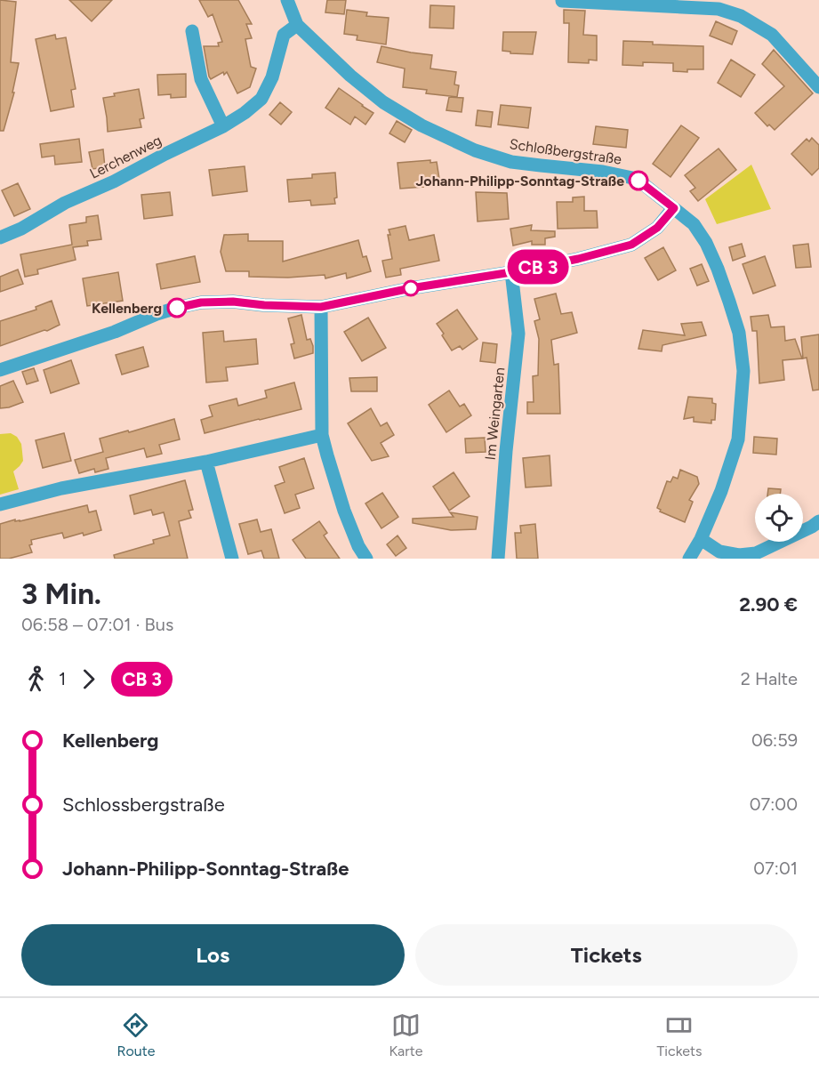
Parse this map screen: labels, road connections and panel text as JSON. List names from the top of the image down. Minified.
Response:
{"streets":{"street":["Schloßbergstraße","Lerchenweg","Im Weingarten"]},"crossings":[["Schloßbergstraße","Lerchenweg"]],"places":["Johann-Philipp-Sonntag-Straße","Kellenberg"],"page":{"on_map":"CB 3","heading":["3 Min.","06:58 – 07:01 · Bus","2.90 €"],"legs":["1","CB 3","2 Halte"],"list":[{"name":"Kellenberg","value":"06:59"},{"name":"Schlossbergstraße","value":"07:00"},{"name":"Johann-Philipp-Sonntag-Straße","value":"07:01"}],"buttons":["Los","Tickets"],"tabs":["Route","Karte","Tickets"]}}
